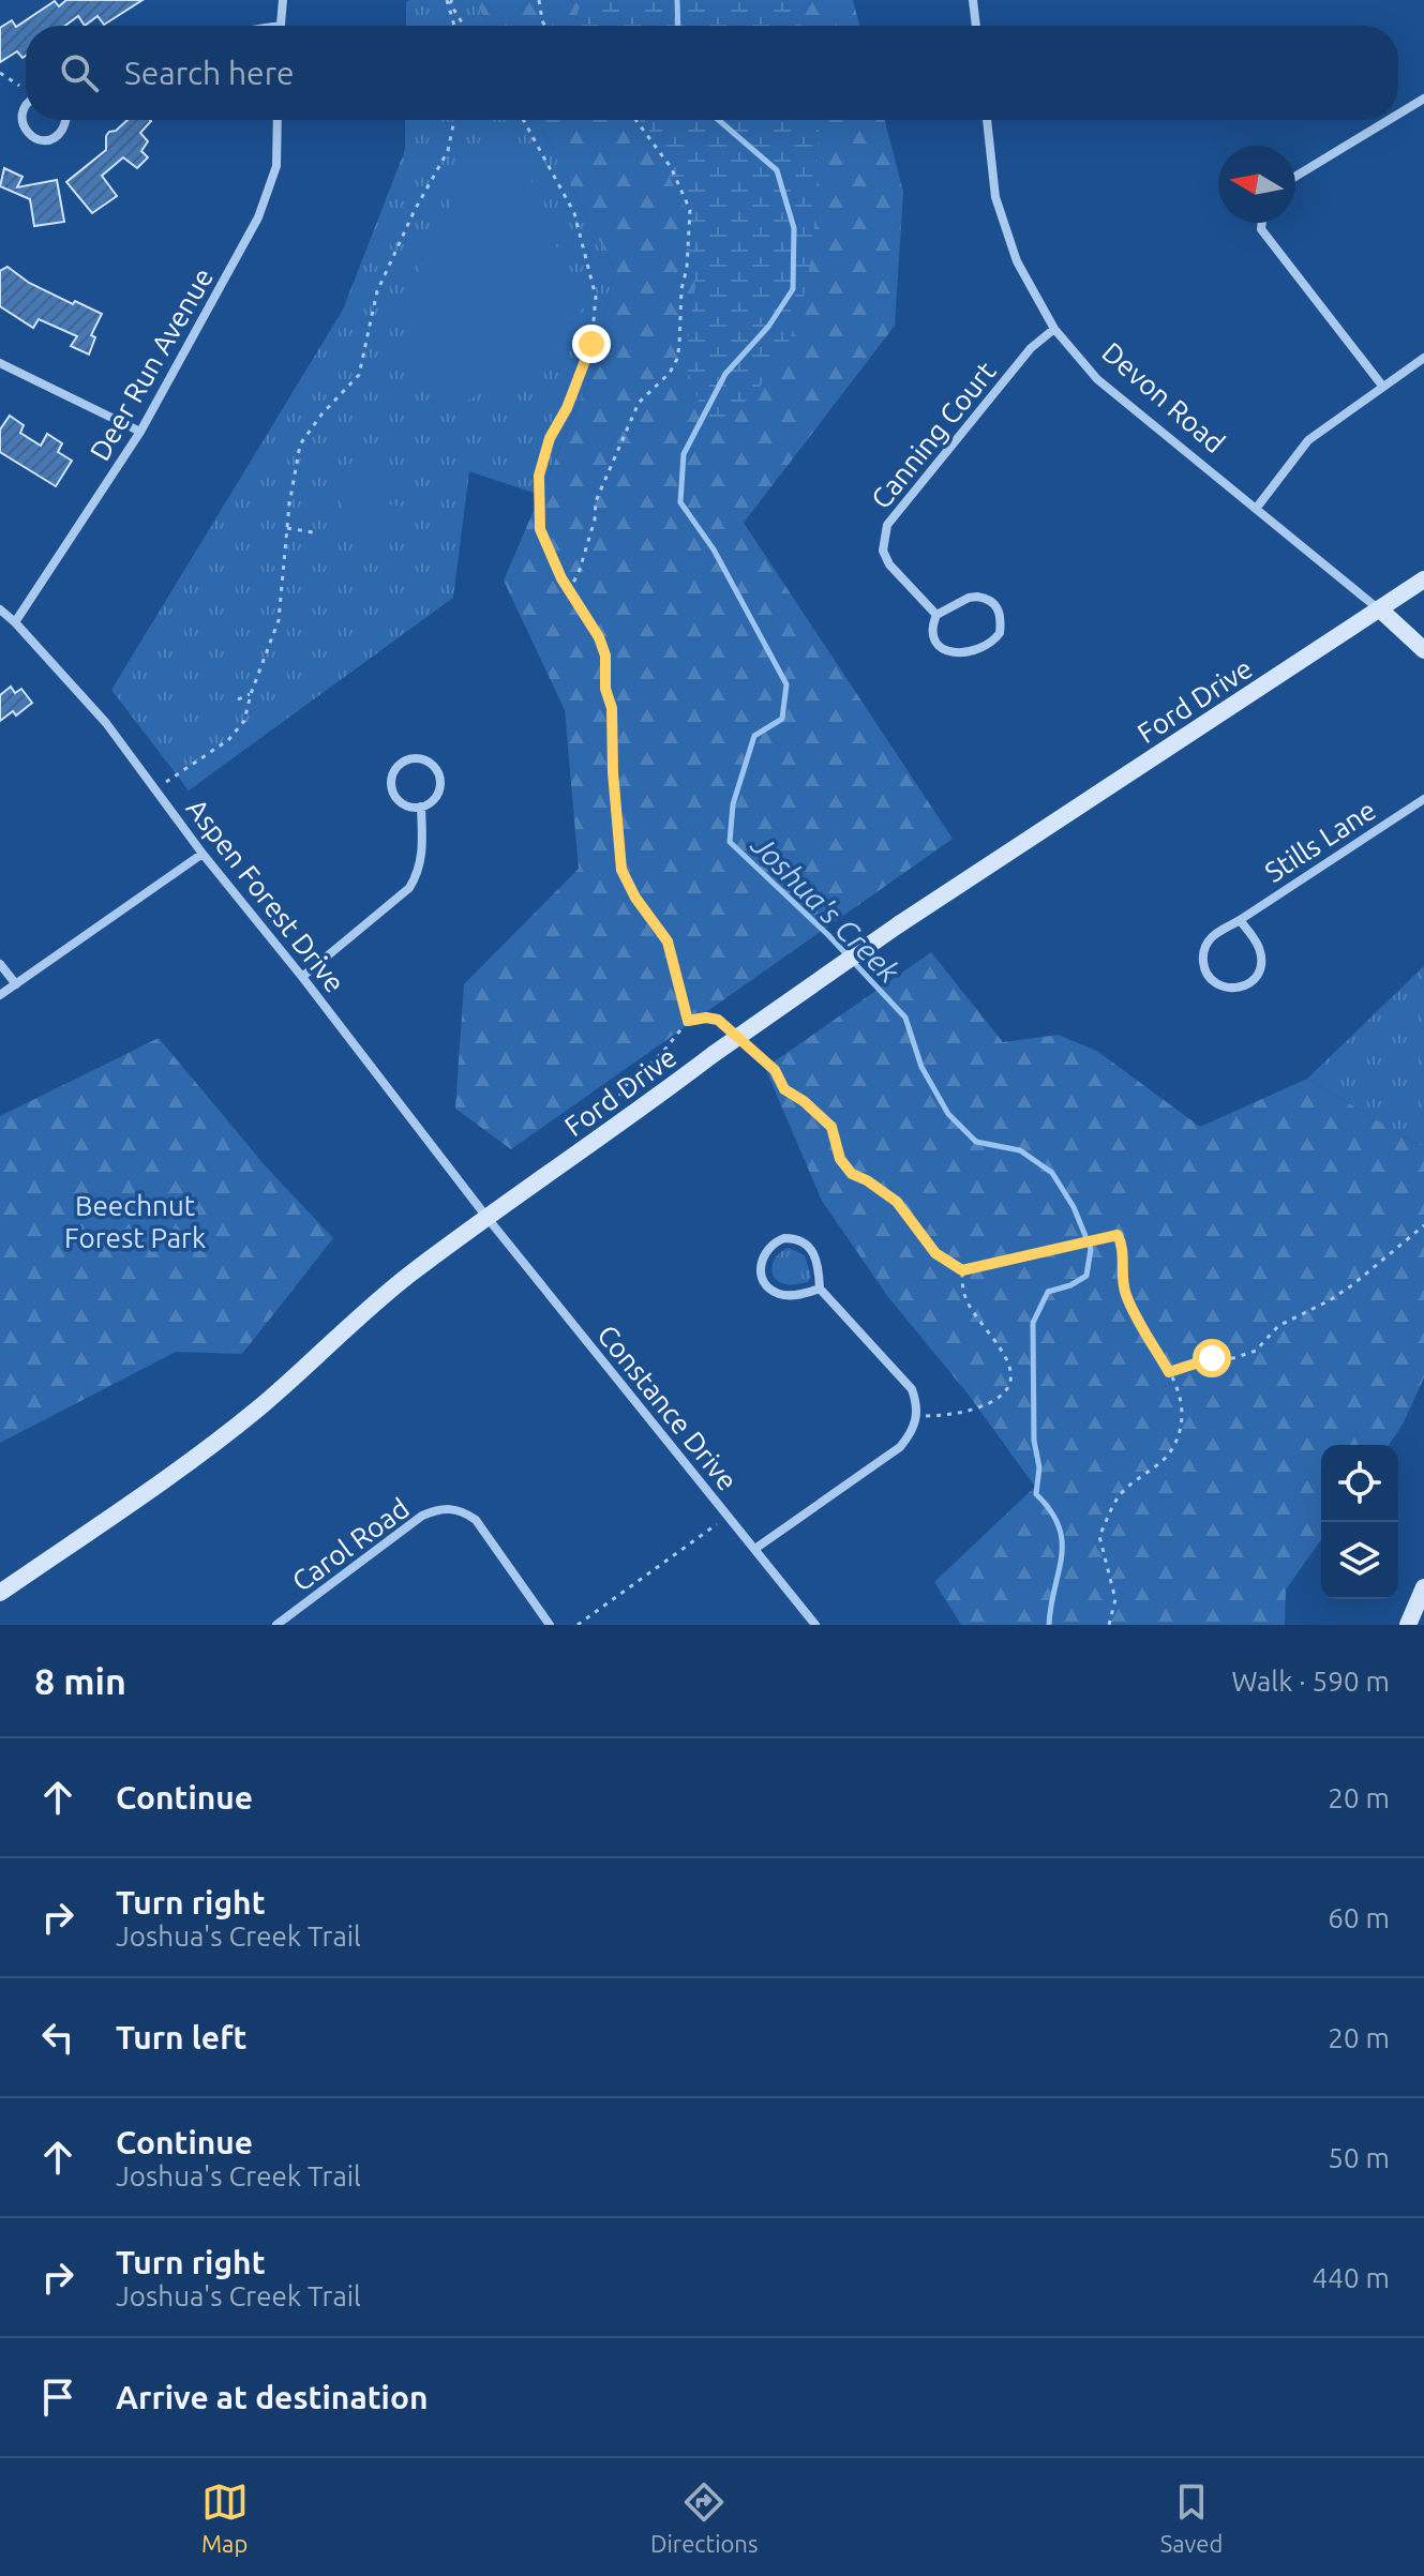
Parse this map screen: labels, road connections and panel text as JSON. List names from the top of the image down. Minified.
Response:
{"streets":{"main road":["Devon Road","Ford Drive"],"street":["Deer Run Avenue","Canning Court","Stills Lane","Aspen Forest Drive","Constance Drive","Carol Road"]},"crossings":[["Deer Run Avenue","Aspen Forest Drive"],["Devon Road","Canning Court"],["Devon Road","Ford Drive"],["Ford Drive","Aspen Forest Drive"],["Ford Drive","Constance Drive"],["Aspen Forest Drive","Constance Drive"]],"water":["Joshua's Creek"],"parks":["Beechnut Forest Park"],"north":"left","page":{"search":"Search here","heading":["8 min","Walk · 590 m"],"list":[["Continue","20 m"],["Turn right","Joshua's Creek Trail","60 m"],["Turn left","20 m"],["Continue","Joshua's Creek Trail","50 m"],["Turn right","Joshua's Creek Trail","440 m"],"Arrive at destination"],"nav":["Map","Directions","Saved"]}}
